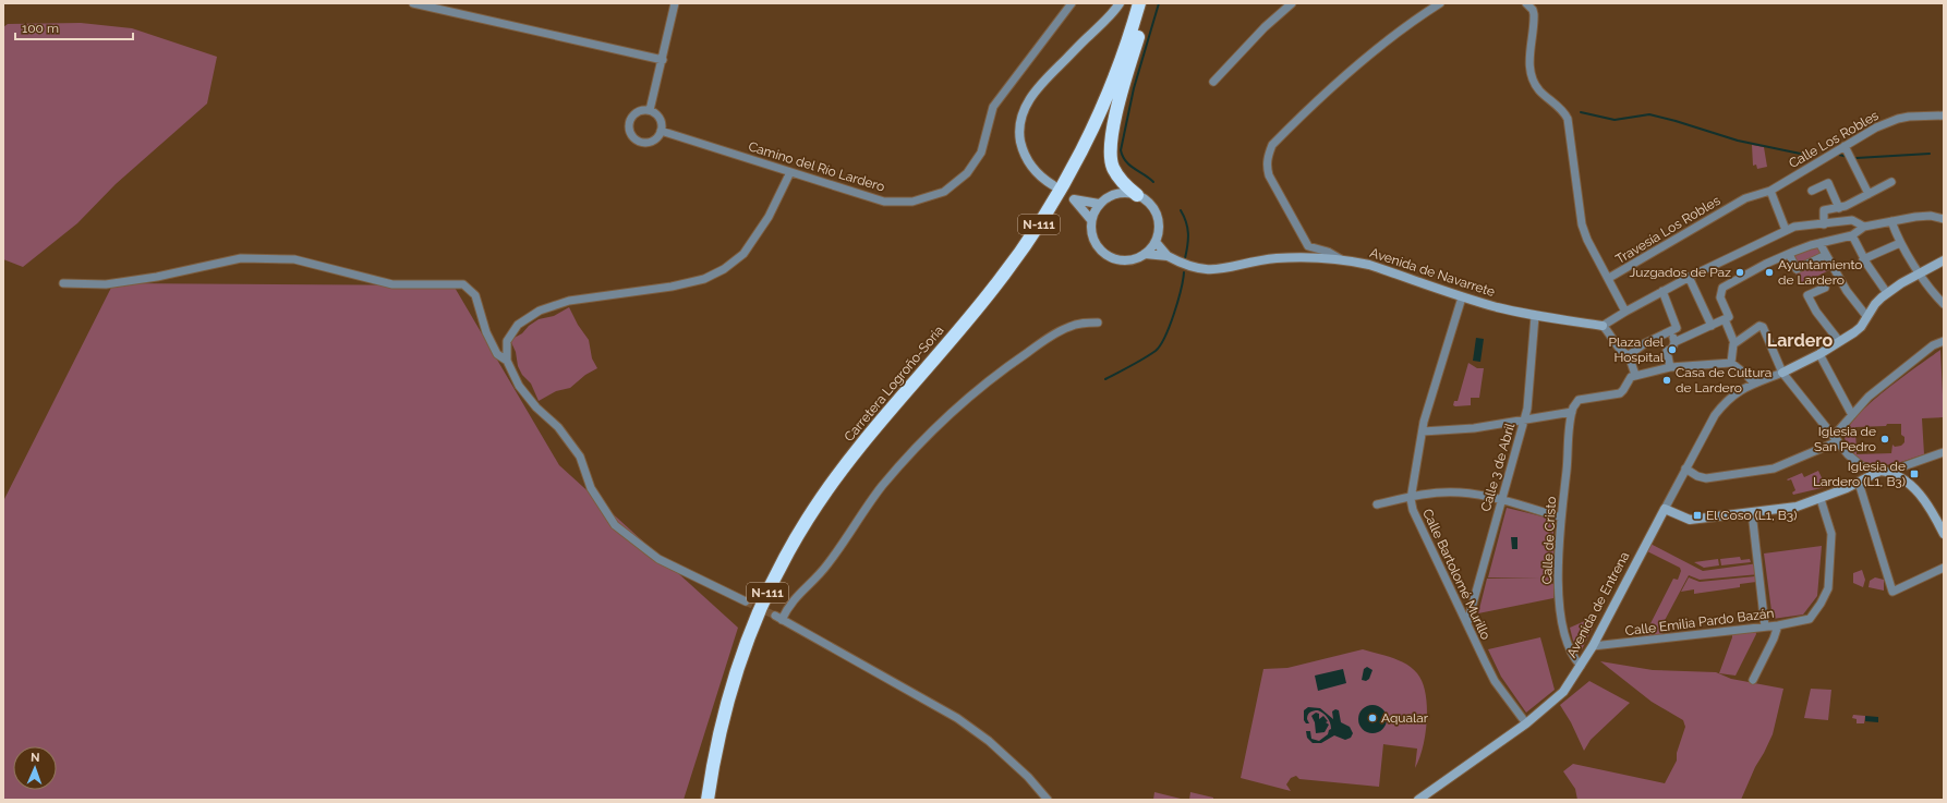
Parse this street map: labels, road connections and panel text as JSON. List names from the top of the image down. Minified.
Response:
{"streets":{"highway":["N-111","Carretera Logroño-Soria"],"street":["Calle Los Robles","Camino del Río Lardero","Travesía Los Robles","Avenida de Navarrete","Calle 3 de Abril","Calle de Cristo","Calle Bartolomé Murillo","Avenida de Entrena","Calle Emilia Pardo Bazán"]},"crossings":[["Calle Los Robles","Travesía Los Robles"],["Avenida de Navarrete","Calle 3 de Abril"],["Avenida de Navarrete","Calle Bartolomé Murillo"],["Calle 3 de Abril","Calle Bartolomé Murillo"],["Calle de Cristo","Avenida de Entrena"],["Calle Bartolomé Murillo","Avenida de Entrena"],["Avenida de Entrena","Calle Emilia Pardo Bazán"]],"districts":["Lardero"],"places":{"other":["Juzgados de Paz","Ayuntamiento de Lardero","Plaza del Hospital","Casa de Cultura de Lardero","Iglesia de San Pedro","Aqualar"],"transit":["Iglesia de Lardero (L1, B3)","El Coso (L1, B3)"]},"scale_bar":"100 m","north":"top"}
